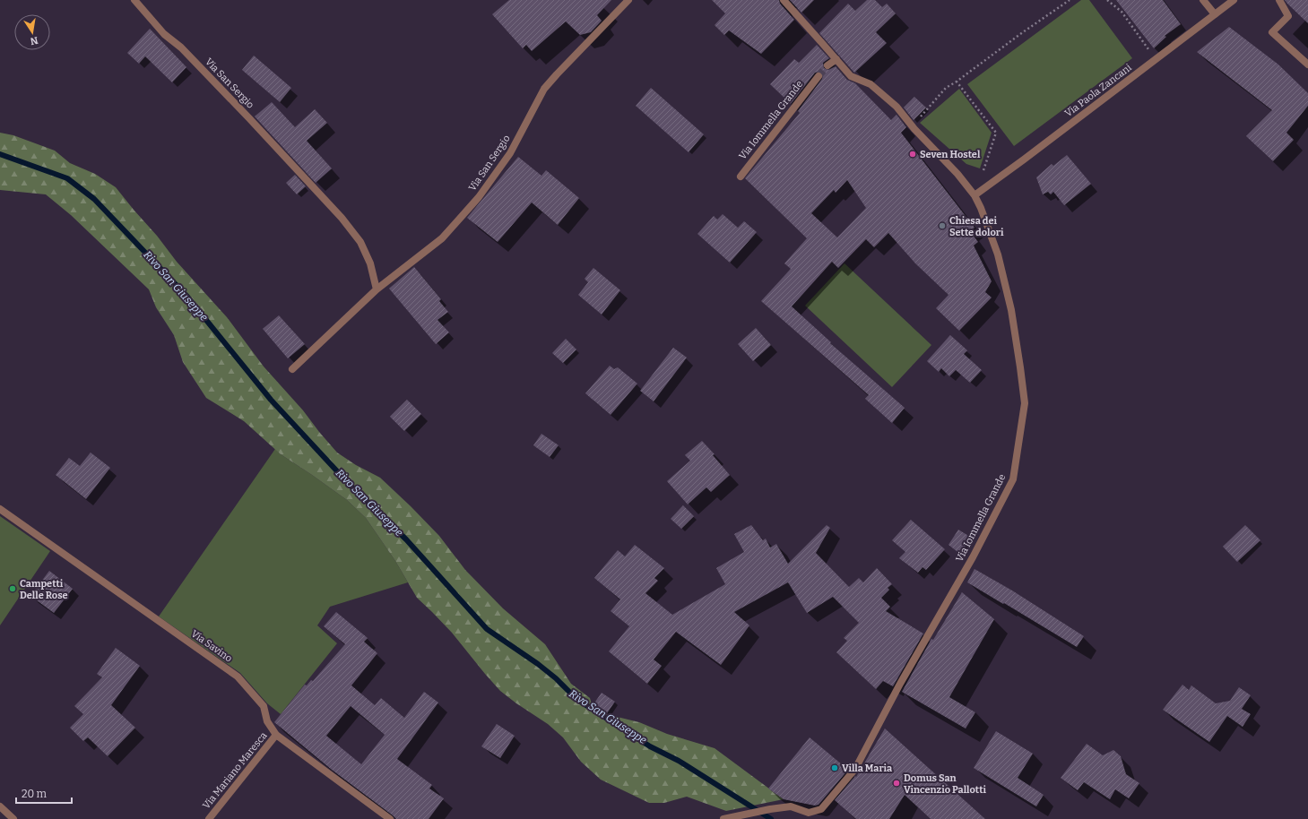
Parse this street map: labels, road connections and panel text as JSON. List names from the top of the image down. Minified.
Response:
{"streets":{"street":["Via San Sergio","Via Paola Zancani","Via Iommella Grande","Via Savino","Via Mariano Maresca"]},"crossings":[["Via Paola Zancani","Via Iommella Grande"],["Via Savino","Via Mariano Maresca"]],"water":["Rivo San Giuseppe"],"places":["Seven Hostel","Chiesa dei Sette dolori","Campetti Delle Rose","Villa Maria","Domus San Vincenzio Pallotti"],"scale_bar":"20 m","north":"bottom"}
